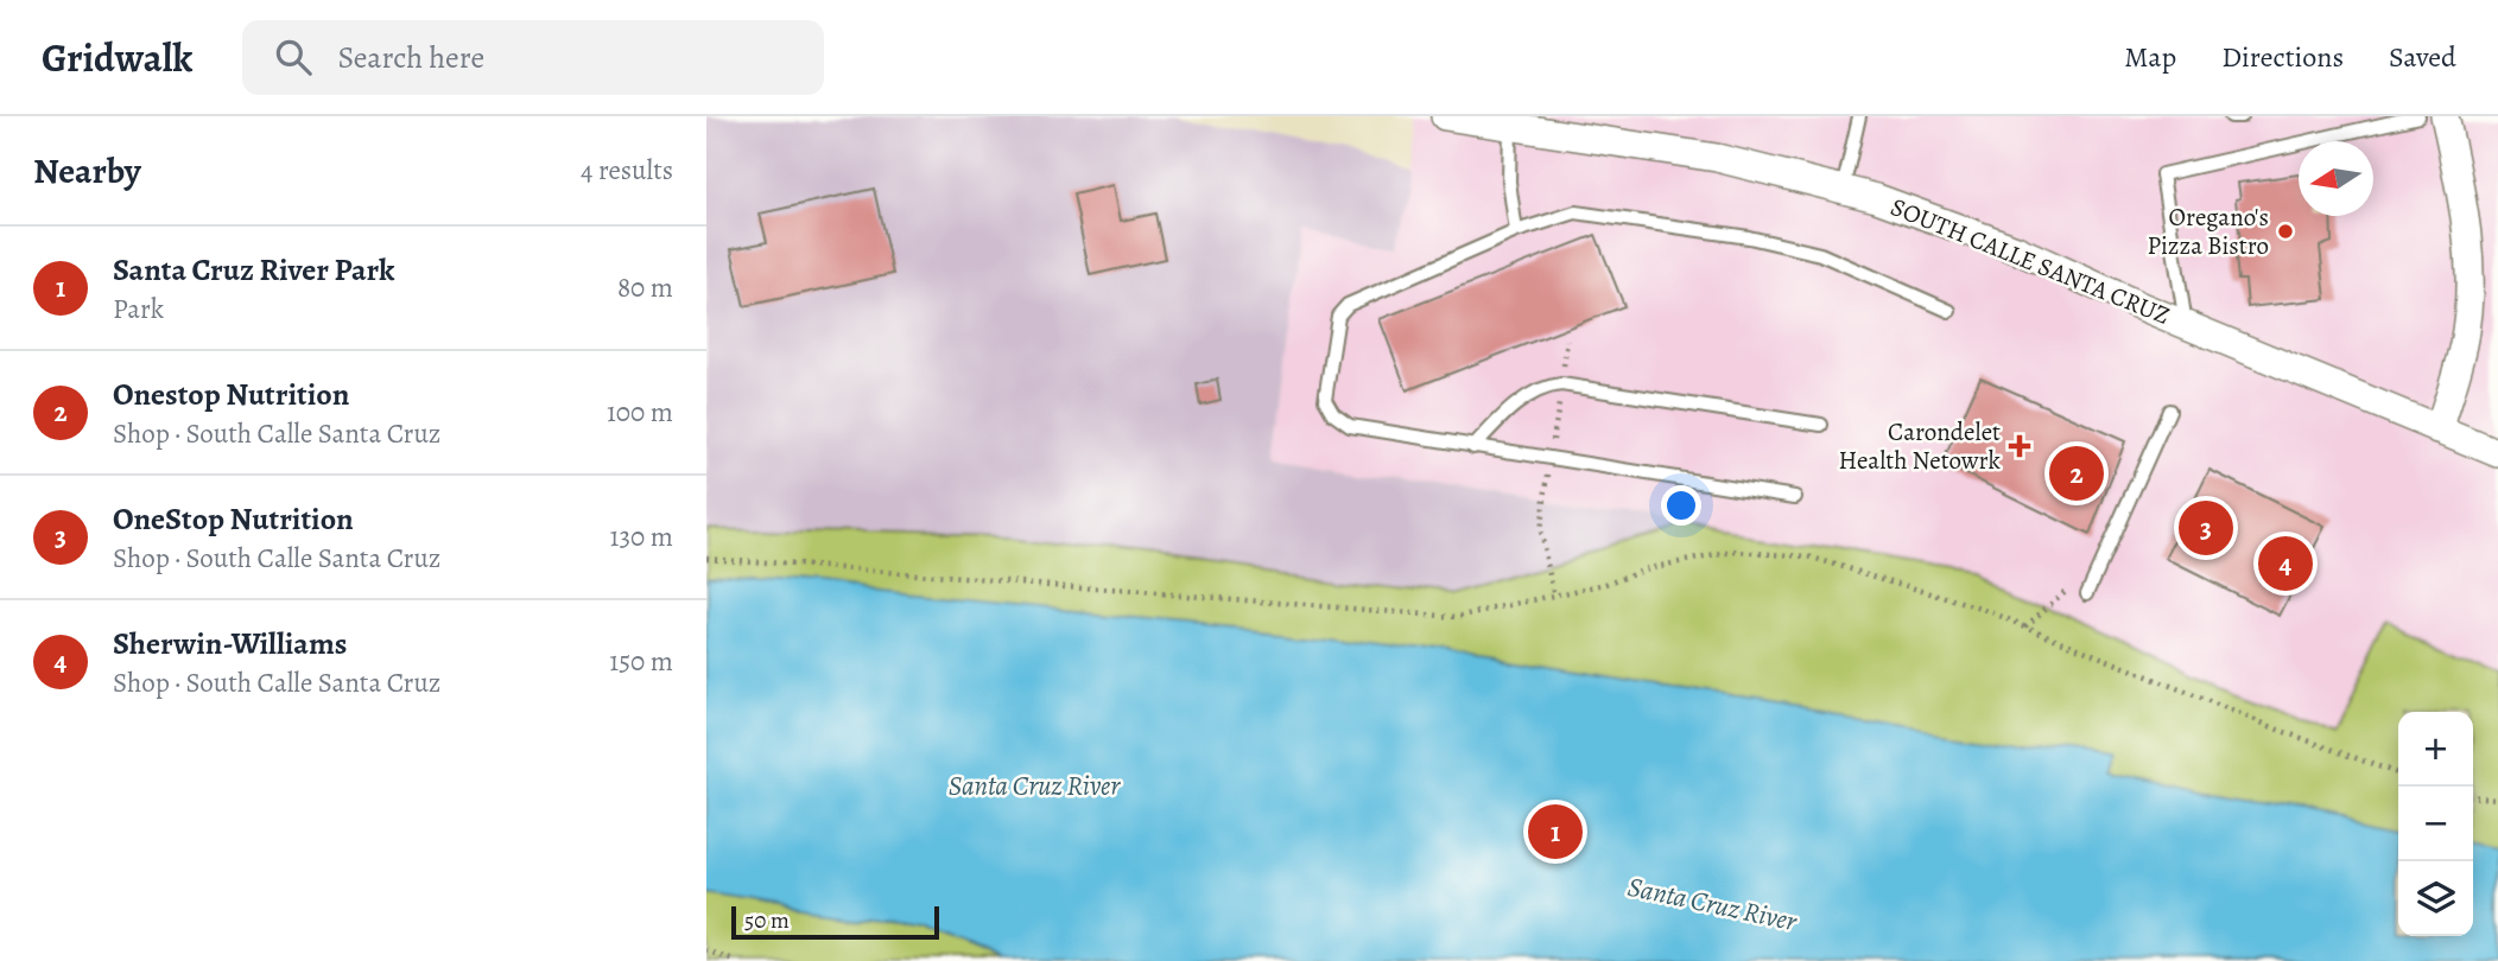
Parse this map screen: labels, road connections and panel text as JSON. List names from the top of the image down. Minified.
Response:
{"streets":{"street":["SOUTH CALLE SANTA CRUZ"]},"water":["Santa Cruz River"],"places":{"other":["Oregano's Pizza Bistro"],"health":["Carondelet Health Netowrk"]},"scale_bar":"50 m","north":"left","page":{"header":"Gridwalk","search":"Search here","nav":["Map","Directions","Saved"],"heading":["Nearby","4 results"],"list":[{"mark":"1","name":"Santa Cruz River Park","note":"Park","value":"80 m"},{"mark":"2","name":"Onestop Nutrition","note":"Shop · South Calle Santa Cruz","value":"100 m"},{"mark":"3","name":"OneStop Nutrition","note":"Shop · South Calle Santa Cruz","value":"130 m"},{"mark":"4","name":"Sherwin-Williams","note":"Shop · South Calle Santa Cruz","value":"150 m"}],"pins":["2","3","4","1"],"map_buttons":["+","−"],"scale":"50 m"}}
